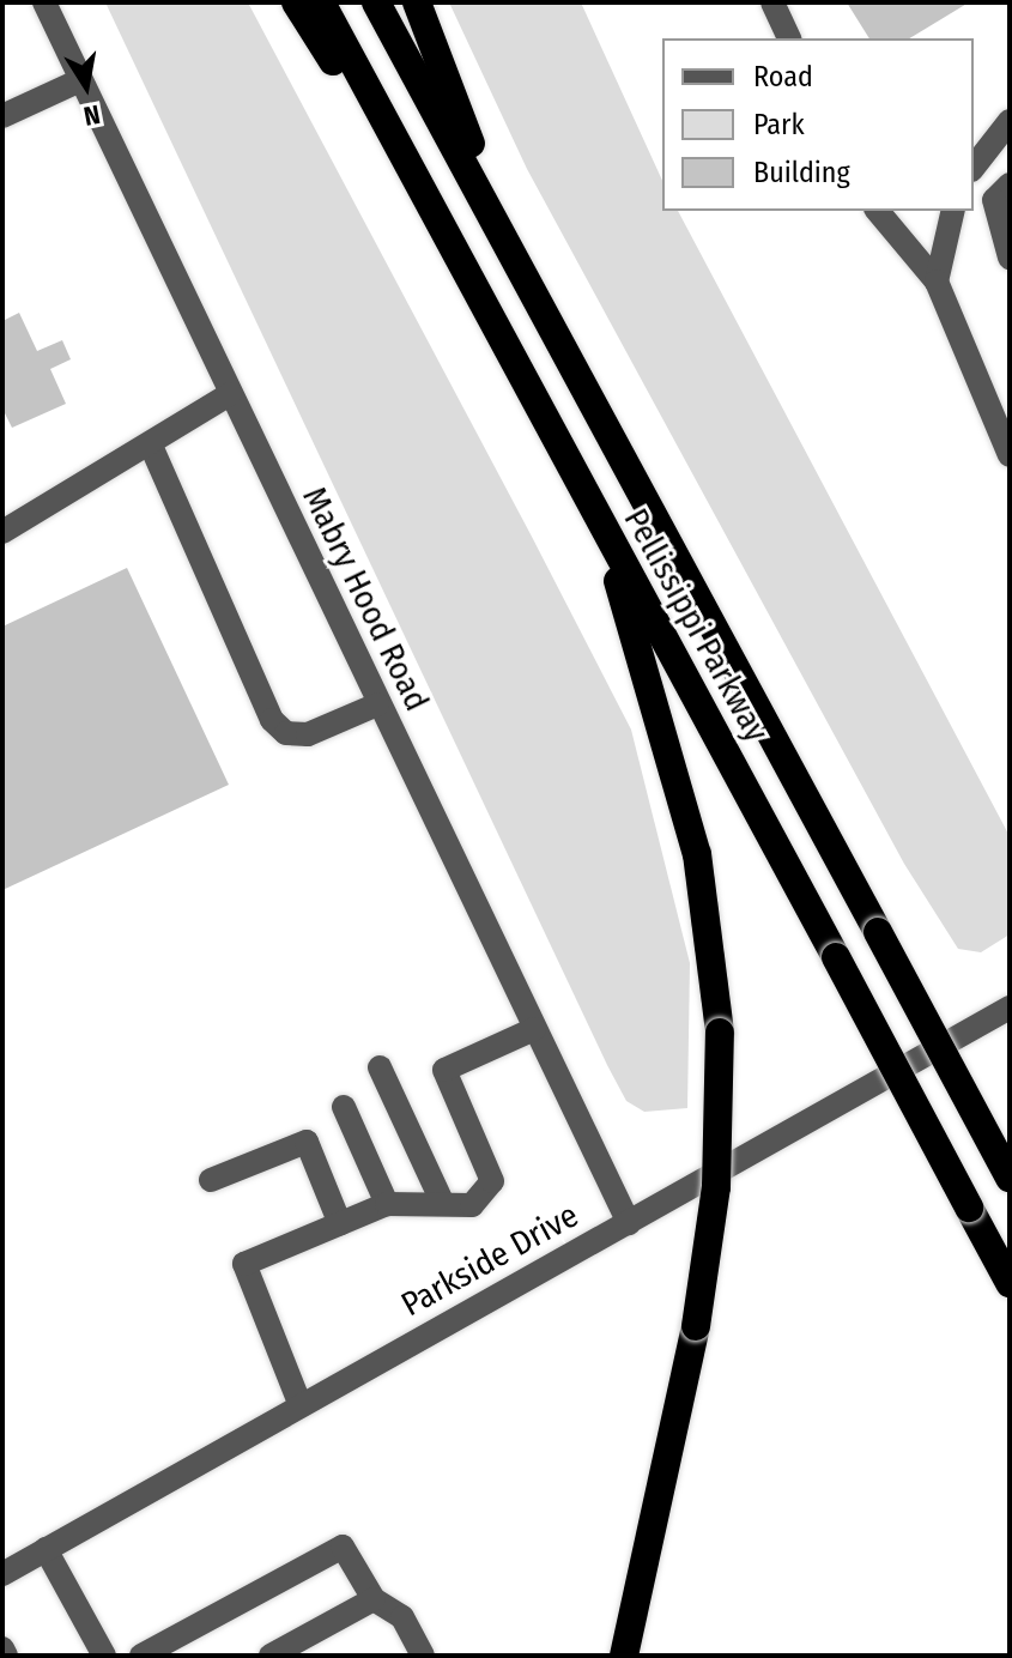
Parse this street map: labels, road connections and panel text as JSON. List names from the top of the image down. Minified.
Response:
{"streets":{"highway":["Pellissippi Parkway"],"street":["Mabry Hood Road","Parkside Drive"]},"crossings":[["Mabry Hood Road","Parkside Drive"]],"legend":["Road","Park","Building"],"north":"bottom"}
